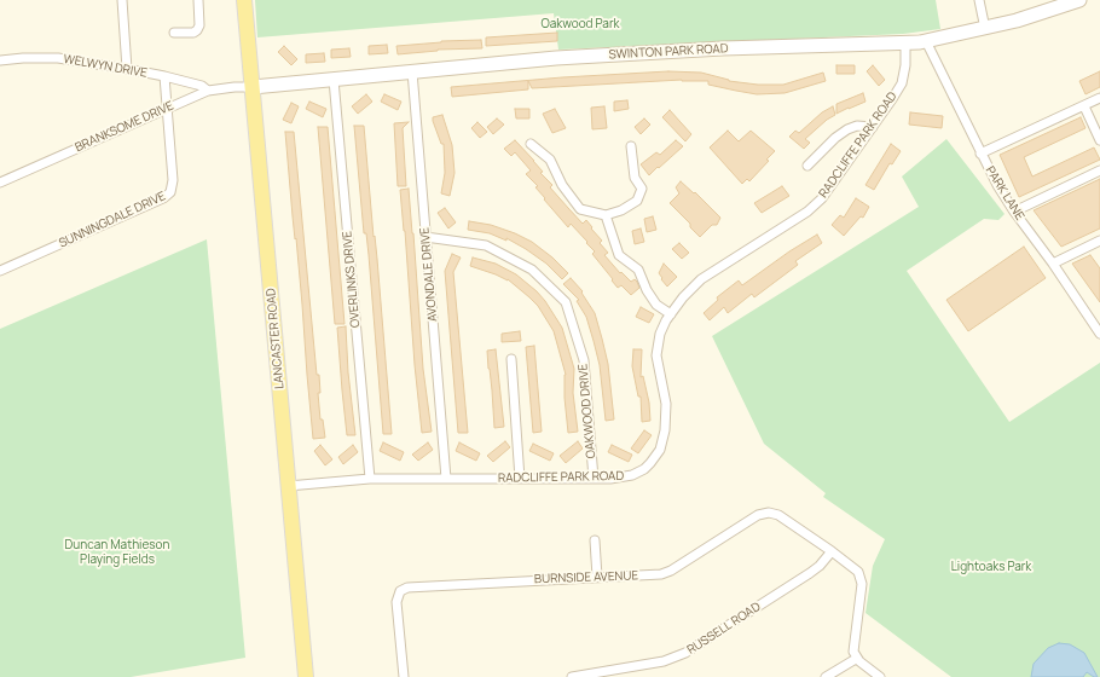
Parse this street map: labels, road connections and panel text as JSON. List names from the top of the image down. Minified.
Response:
{"streets":{"main road":["LANCASTER ROAD"],"street":["SWINTON PARK ROAD","WELWYN DRIVE","BRANKSOME DRIVE","RADCLIFFE PARK ROAD","PARK LANE","SUNNINGDALE DRIVE","AVONDALE DRIVE","OVERLINKS DRIVE","OAKWOOD DRIVE","BURNSIDE AVENUE","RUSSELL ROAD"]},"crossings":[["SWINTON PARK ROAD","BRANKSOME DRIVE"],["SWINTON PARK ROAD","RADCLIFFE PARK ROAD"],["SWINTON PARK ROAD","PARK LANE"],["SWINTON PARK ROAD","AVONDALE DRIVE"],["SWINTON PARK ROAD","OVERLINKS DRIVE"],["SWINTON PARK ROAD","LANCASTER ROAD"],["WELWYN DRIVE","BRANKSOME DRIVE"],["WELWYN DRIVE","SUNNINGDALE DRIVE"],["BRANKSOME DRIVE","SUNNINGDALE DRIVE"],["BRANKSOME DRIVE","LANCASTER ROAD"],["RADCLIFFE PARK ROAD","AVONDALE DRIVE"],["RADCLIFFE PARK ROAD","OVERLINKS DRIVE"],["RADCLIFFE PARK ROAD","LANCASTER ROAD"],["RADCLIFFE PARK ROAD","OAKWOOD DRIVE"],["AVONDALE DRIVE","OAKWOOD DRIVE"],["BURNSIDE AVENUE","RUSSELL ROAD"]],"parks":["Oakwood Park","Duncan Mathieson Playing Fields","Lightoaks Park"]}
